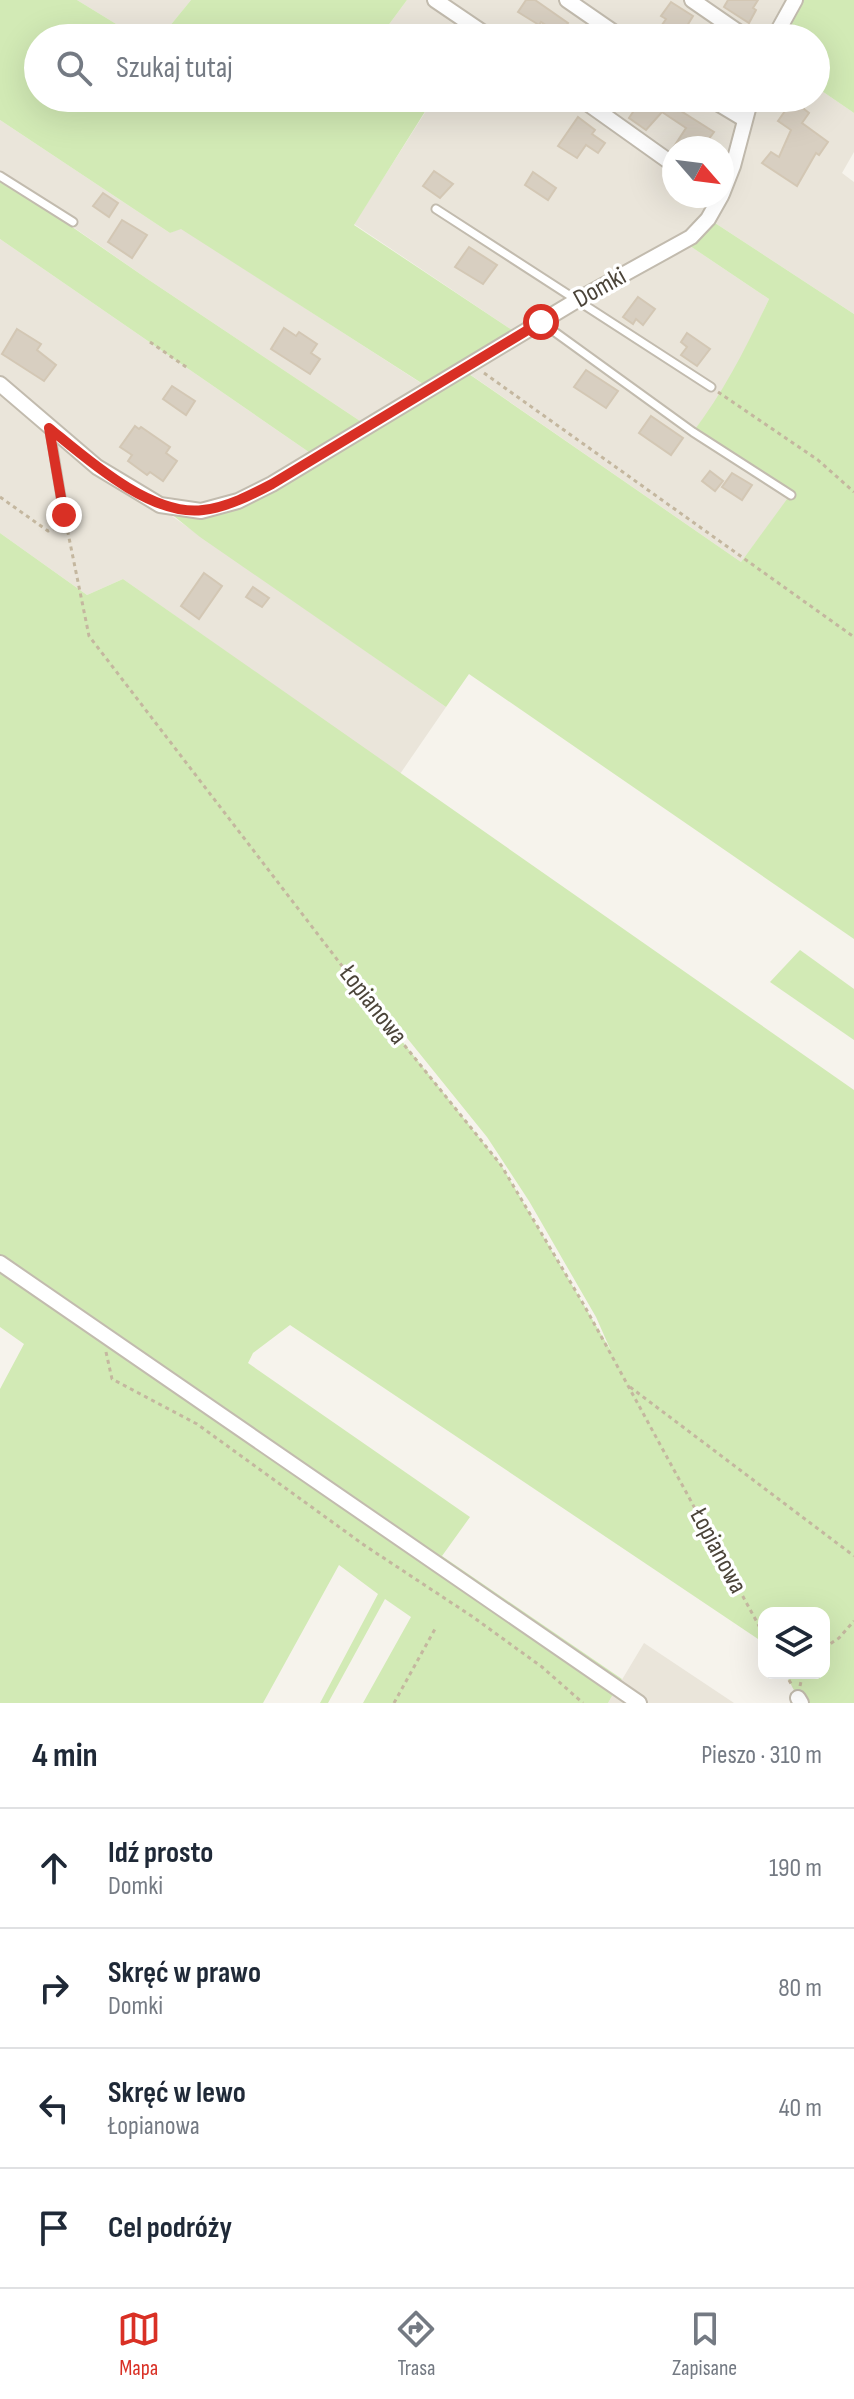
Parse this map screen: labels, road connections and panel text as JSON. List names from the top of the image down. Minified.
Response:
{"streets":{"street":["Domki"],"path":["Łopianowa"]},"north":"bottom right","page":{"search":"Szukaj tutaj","heading":["4 min","Pieszo · 310 m"],"list":[["Idź prosto","Domki","190 m"],["Skręć w prawo","Domki","80 m"],["Skręć w lewo","Łopianowa","40 m"],"Cel podróży"],"nav":["Mapa","Trasa","Zapisane"]}}
